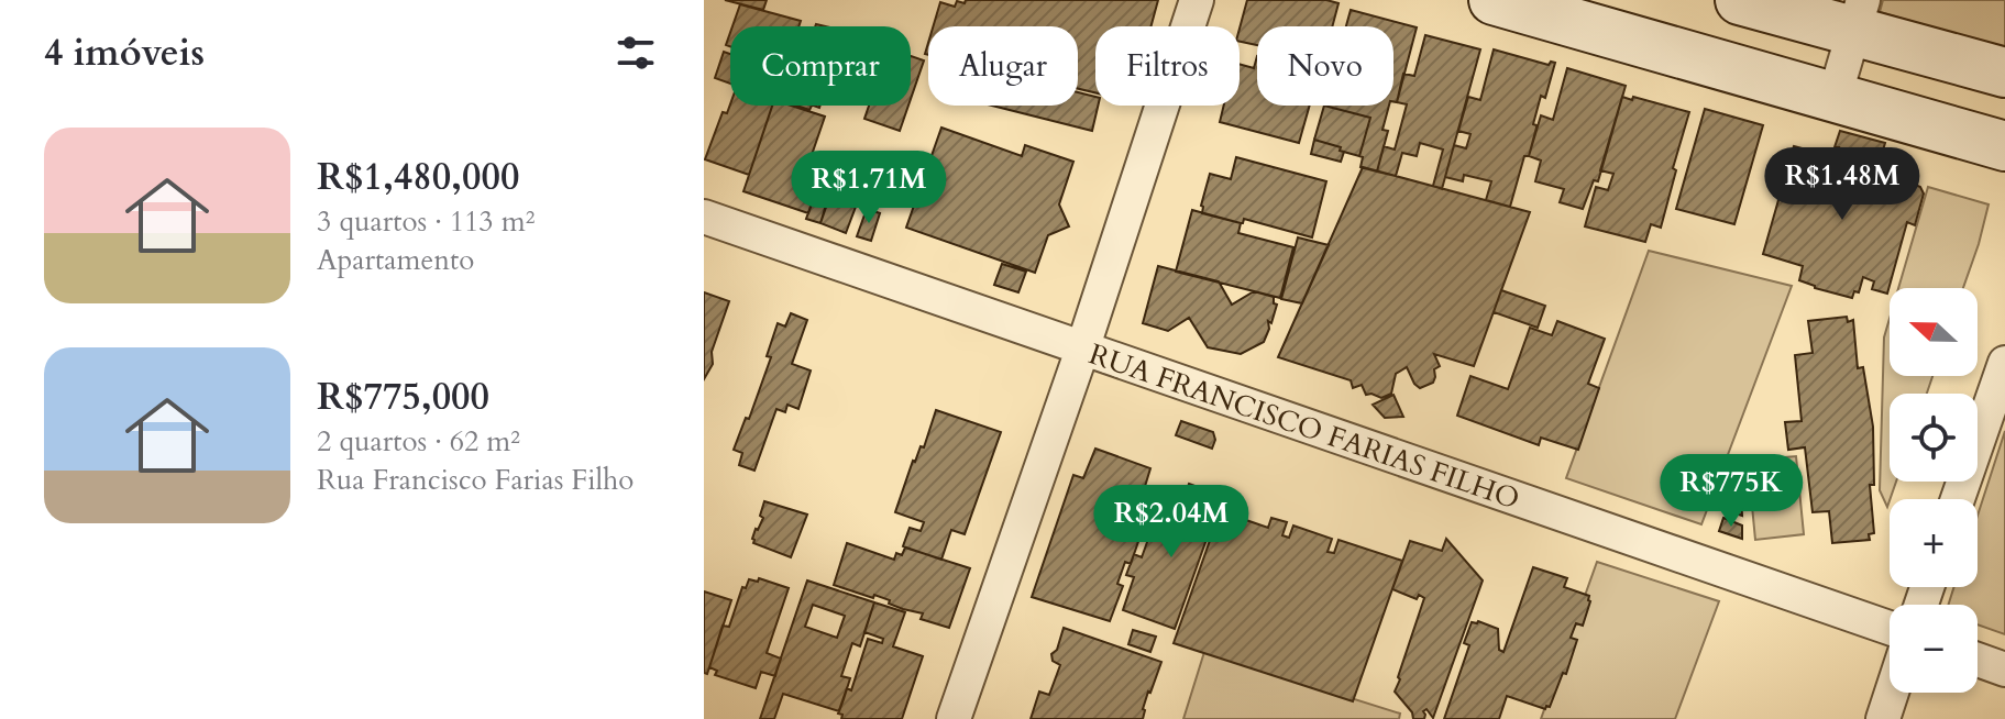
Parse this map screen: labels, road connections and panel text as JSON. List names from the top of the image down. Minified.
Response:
{"streets":{"street":["RUA FRANCISCO FARIAS FILHO"]},"north":"left","page":{"heading":"4 imóveis","chip":["Comprar","Alugar","Filtros","Novo"],"list":[{"name":"R$1,480,000","note":"3 quartos · 113 m² · Apartamento"},{"name":"R$775,000","note":"2 quartos · 62 m² · Rua Francisco Farias Filho"}],"price":["R$1.48M","R$1.71M","R$775K","R$2.04M"],"map_buttons":["+","−"]}}
